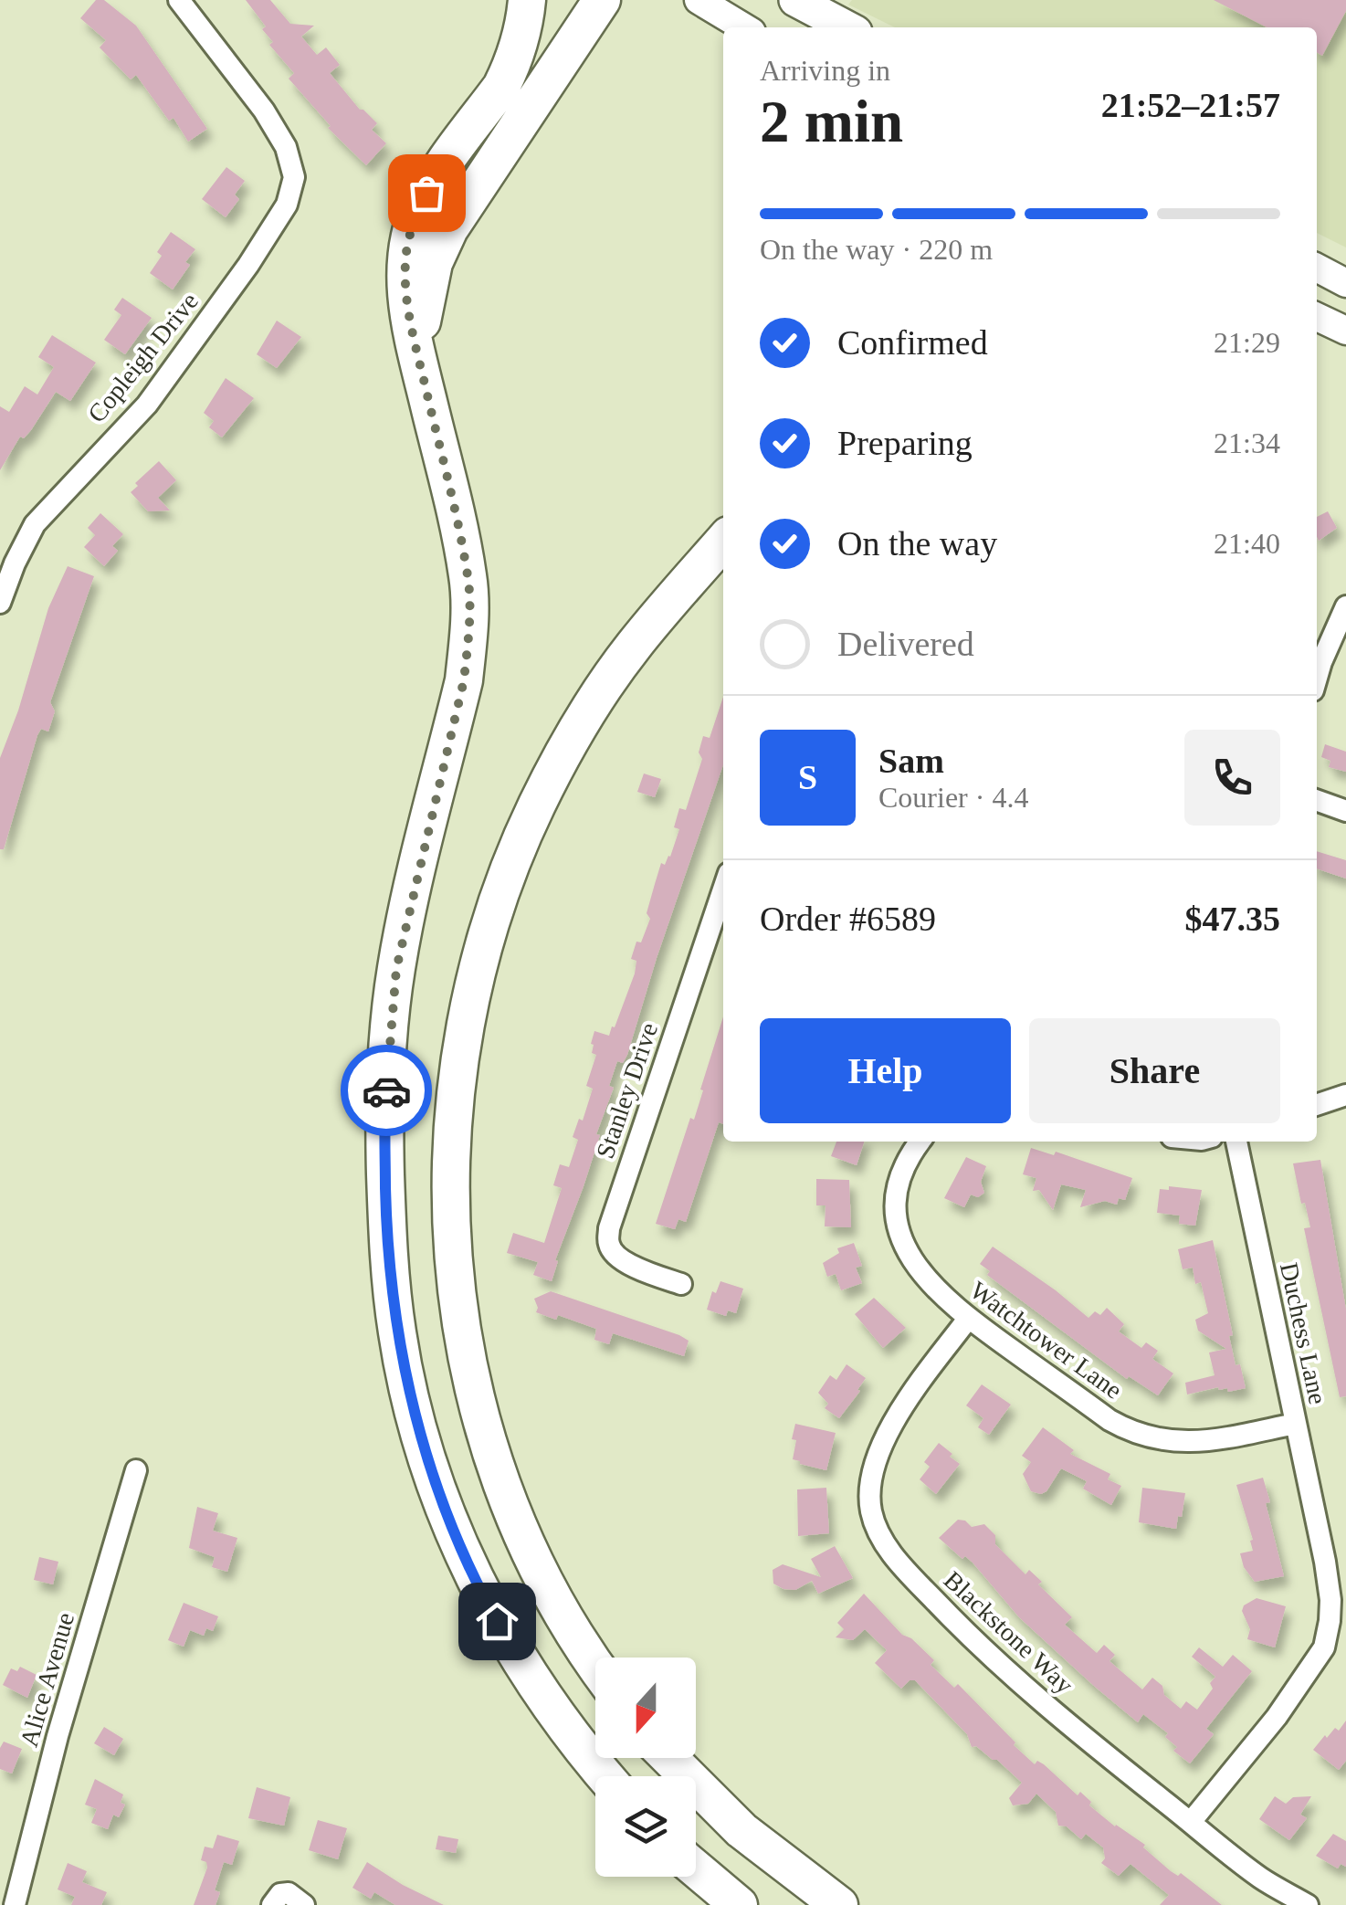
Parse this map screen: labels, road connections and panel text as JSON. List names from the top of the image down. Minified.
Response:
{"streets":{"street":["Copleigh Drive","Stanley Drive","Duchess Lane","Watchtower Lane","Blackstone Way","Alice Avenue"]},"crossings":[["Duchess Lane","Watchtower Lane"],["Duchess Lane","Blackstone Way"],["Watchtower Lane","Blackstone Way"]],"north":"bottom","page":{"heading":["2 min","Arriving in","21:52–21:57"],"panel":["Sam","Courier · 4.4","Order #6589","$47.35"],"bar":"On the way · 220 m","list":[["Confirmed","21:29"],["Preparing","21:34"],["On the way","21:40"],"Delivered"],"round":"S","buttons":["Help","Share"]}}
